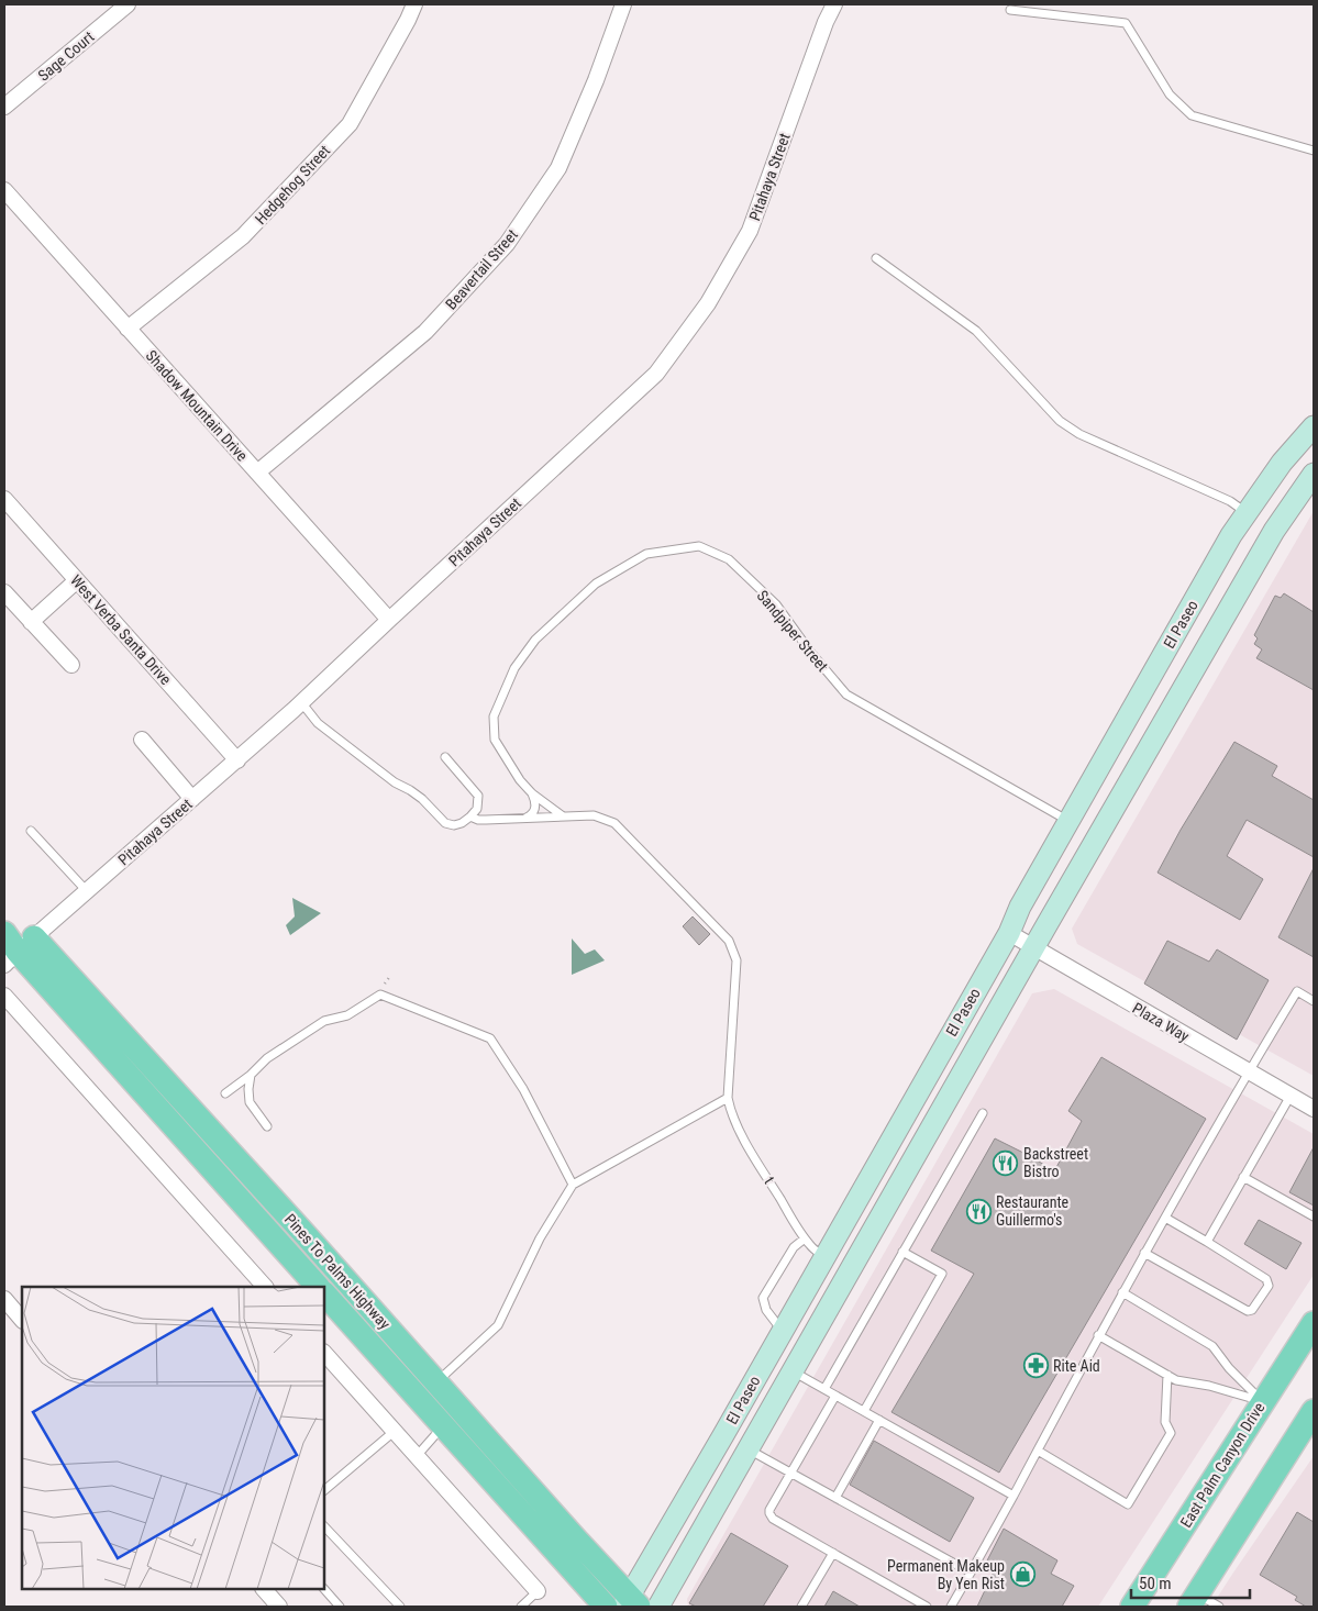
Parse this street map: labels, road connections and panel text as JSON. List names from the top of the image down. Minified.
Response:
{"streets":{"main road":["Pines To Palms Highway","East Palm Canyon Drive"],"street":["Sage Court","Pitahaya Street","Hedgehog Street","Beavertail Street","Shadow Mountain Drive","El Paseo","West Verba Santa Drive","Plaza Way"],"lane":["Sandpiper Street","t"]},"crossings":[["Pitahaya Street","Shadow Mountain Drive"],["Pitahaya Street","West Verba Santa Drive"],["Pitahaya Street","Pines To Palms Highway"],["Hedgehog Street","Shadow Mountain Drive"],["Beavertail Street","Shadow Mountain Drive"],["El Paseo","Sandpiper Street"],["El Paseo","Plaza Way"],["El Paseo","t"],["El Paseo","Pines To Palms Highway"]],"places":{"restaurant":["Backstreet Bistro","Restaurante Guillermo's"],"pharmacy":["Rite Aid"],"shop":["Permanent Makeup By Yen Rist"]},"scale_bar":"50 m"}
